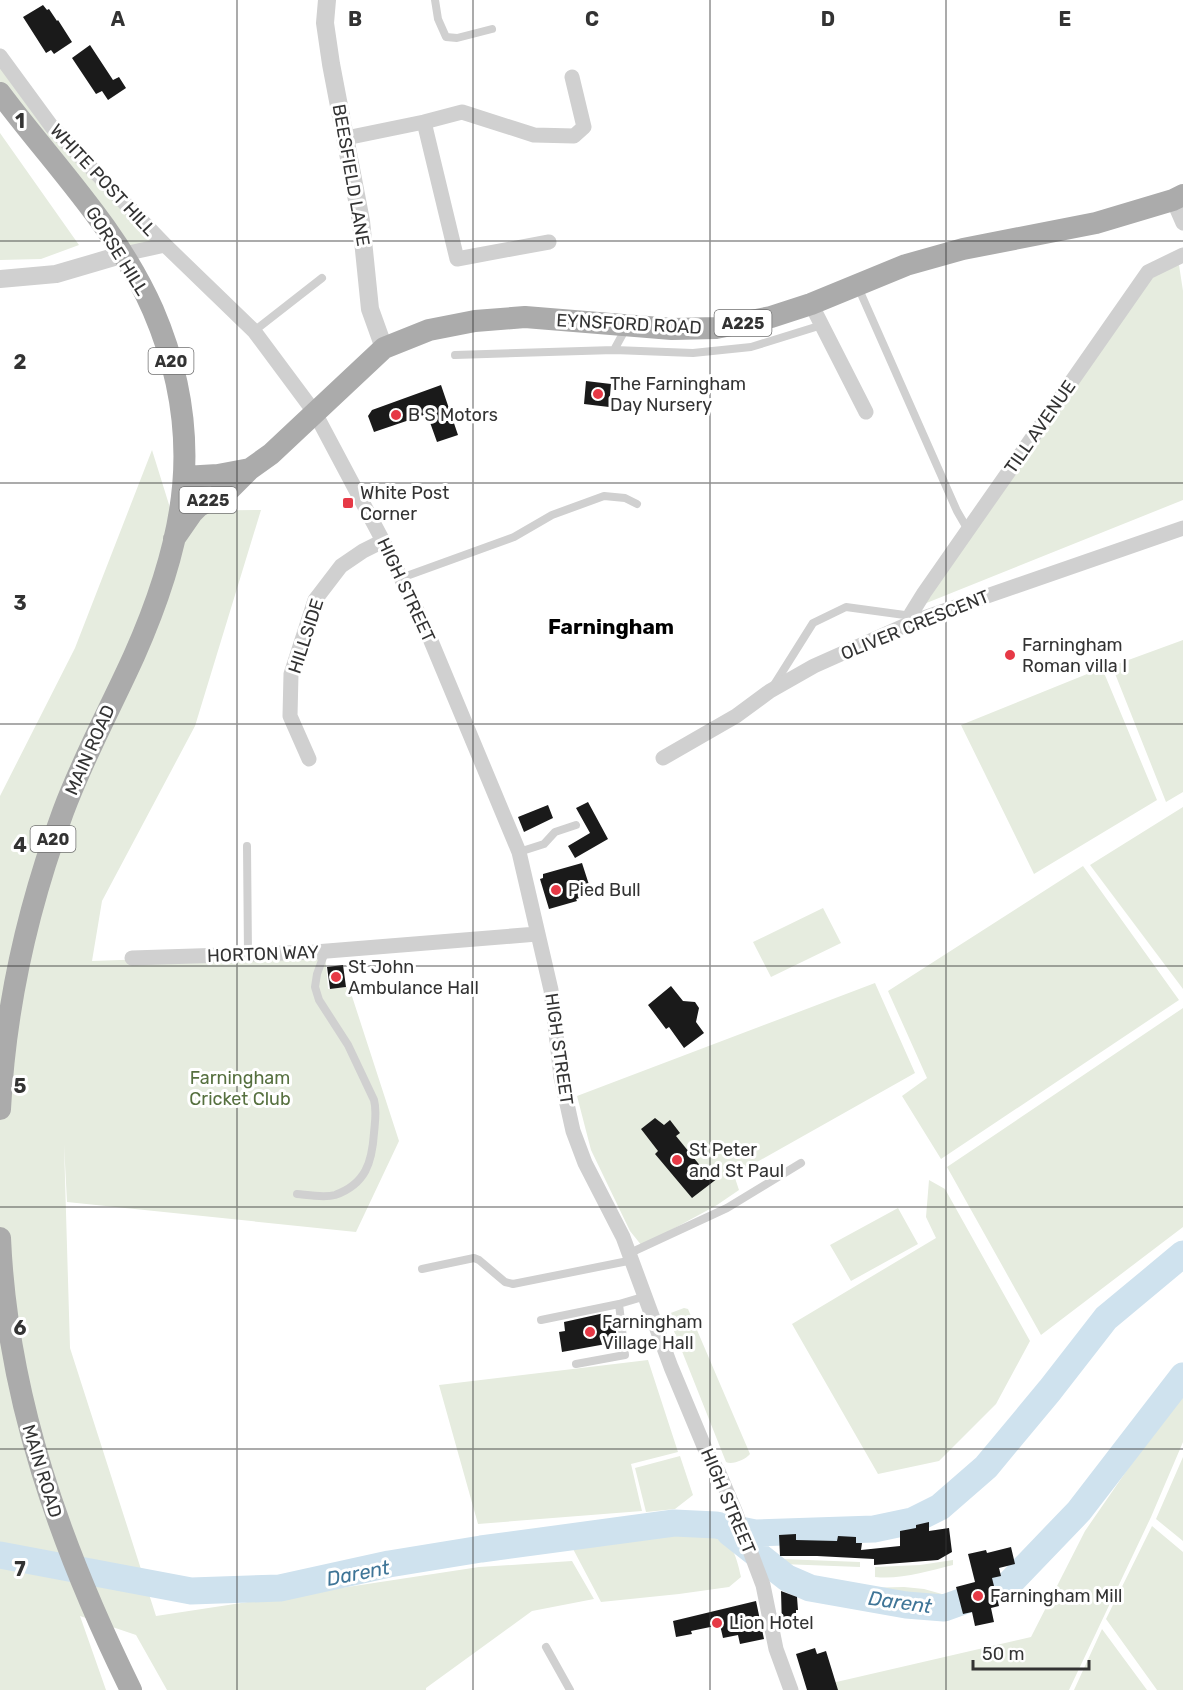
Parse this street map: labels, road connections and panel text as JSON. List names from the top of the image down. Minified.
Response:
{"streets":{"main road":["GORSE HILL","A225","EYNSFORD ROAD","A20","MAIN ROAD"],"street":["BEESFIELD LANE","WHITE POST HILL","TILL AVENUE","HIGH STREET","OLIVER CRESCENT","HILLSIDE","HORTON WAY"]},"crossings":[["BEESFIELD LANE","EYNSFORD ROAD"],["WHITE POST HILL","GORSE HILL"],["WHITE POST HILL","EYNSFORD ROAD"],["WHITE POST HILL","HIGH STREET"],["GORSE HILL","EYNSFORD ROAD"],["GORSE HILL","MAIN ROAD"],["EYNSFORD ROAD","HIGH STREET"],["EYNSFORD ROAD","MAIN ROAD"],["TILL AVENUE","OLIVER CRESCENT"],["HIGH STREET","HILLSIDE"],["HIGH STREET","HORTON WAY"]],"districts":["Farningham"],"water":["Darent"],"parks":["Farningham Cricket Club"],"places":{"other":["The Farningham Day Nursery","B S Motors","Farningham Roman villa I","Pied Bull","St John Ambulance Hall","St Peter and St Paul","Farningham Village Hall","Farningham Mill","Lion Hotel"],"transit":["White Post Corner"]},"scale_bar":"50 m","grid":{"columns":["A","B","C","D","E"],"rows":["1","2","3","4","5","6","7"]}}
